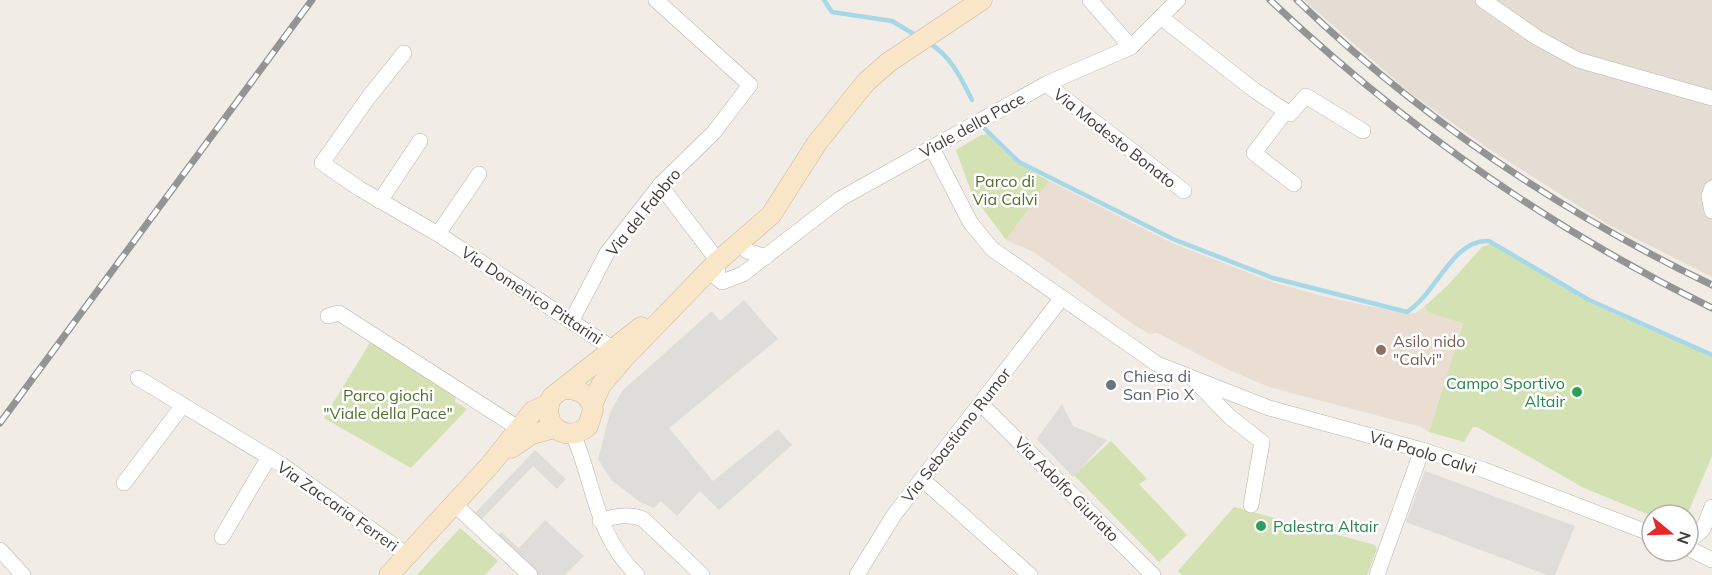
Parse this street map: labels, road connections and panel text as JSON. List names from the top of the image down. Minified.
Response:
{"streets":{"street":["Viale della Pace","Via Modesto Bonato","Via del Fabbro","Via Domenico Pittarini","Via Sebastiano Rumor","Via Paolo Calvi","Via Adolfo Giuriato","Via Zaccaria Ferreri"]},"crossings":[["Viale della Pace","Via Modesto Bonato"],["Viale della Pace","Via Paolo Calvi"],["Via del Fabbro","Via Domenico Pittarini"],["Via Sebastiano Rumor","Via Paolo Calvi"],["Via Sebastiano Rumor","Via Adolfo Giuriato"]],"parks":["Parco di Via Calvi","Parco giochi \"Viale della Pace\""],"places":["Asilo nido \"Calvi\"","Chiesa di San Pio X","Campo Sportivo Altair","Palestra Altair"],"north":"right"}
